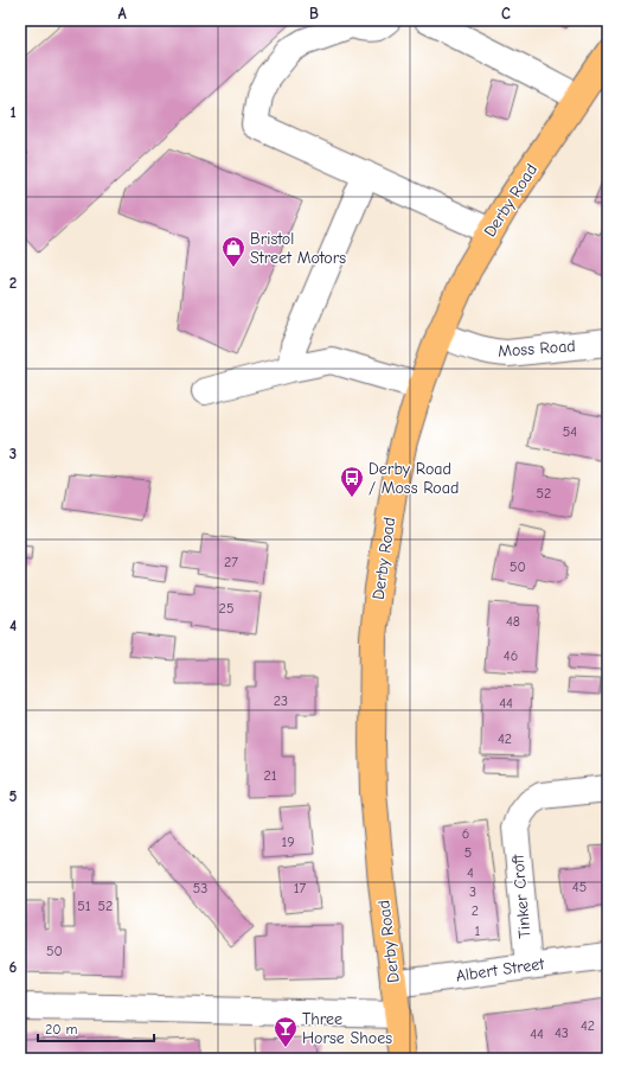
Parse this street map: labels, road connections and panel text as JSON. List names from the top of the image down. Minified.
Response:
{"streets":{"main road":["Derby Road"],"street":["Moss Road","Tinker Croft","Albert Street"]},"crossings":[["Derby Road","Moss Road"],["Derby Road","Albert Street"],["Tinker Croft","Albert Street"]],"places":{"shop":["Bristol Street Motors"],"bus stop":["Derby Road / Moss Road"],"bar":["Three Horse Shoes"]},"house_numbers":["54","52","27","50","25","48","46","23","44","42","21","6","19","5","4","45","53","17","3","51","52","2","1","50","42","43","44"],"scale_bar":"20 m","grid":{"columns":["A","B","C"],"rows":["1","2","3","4","5","6"]}}
